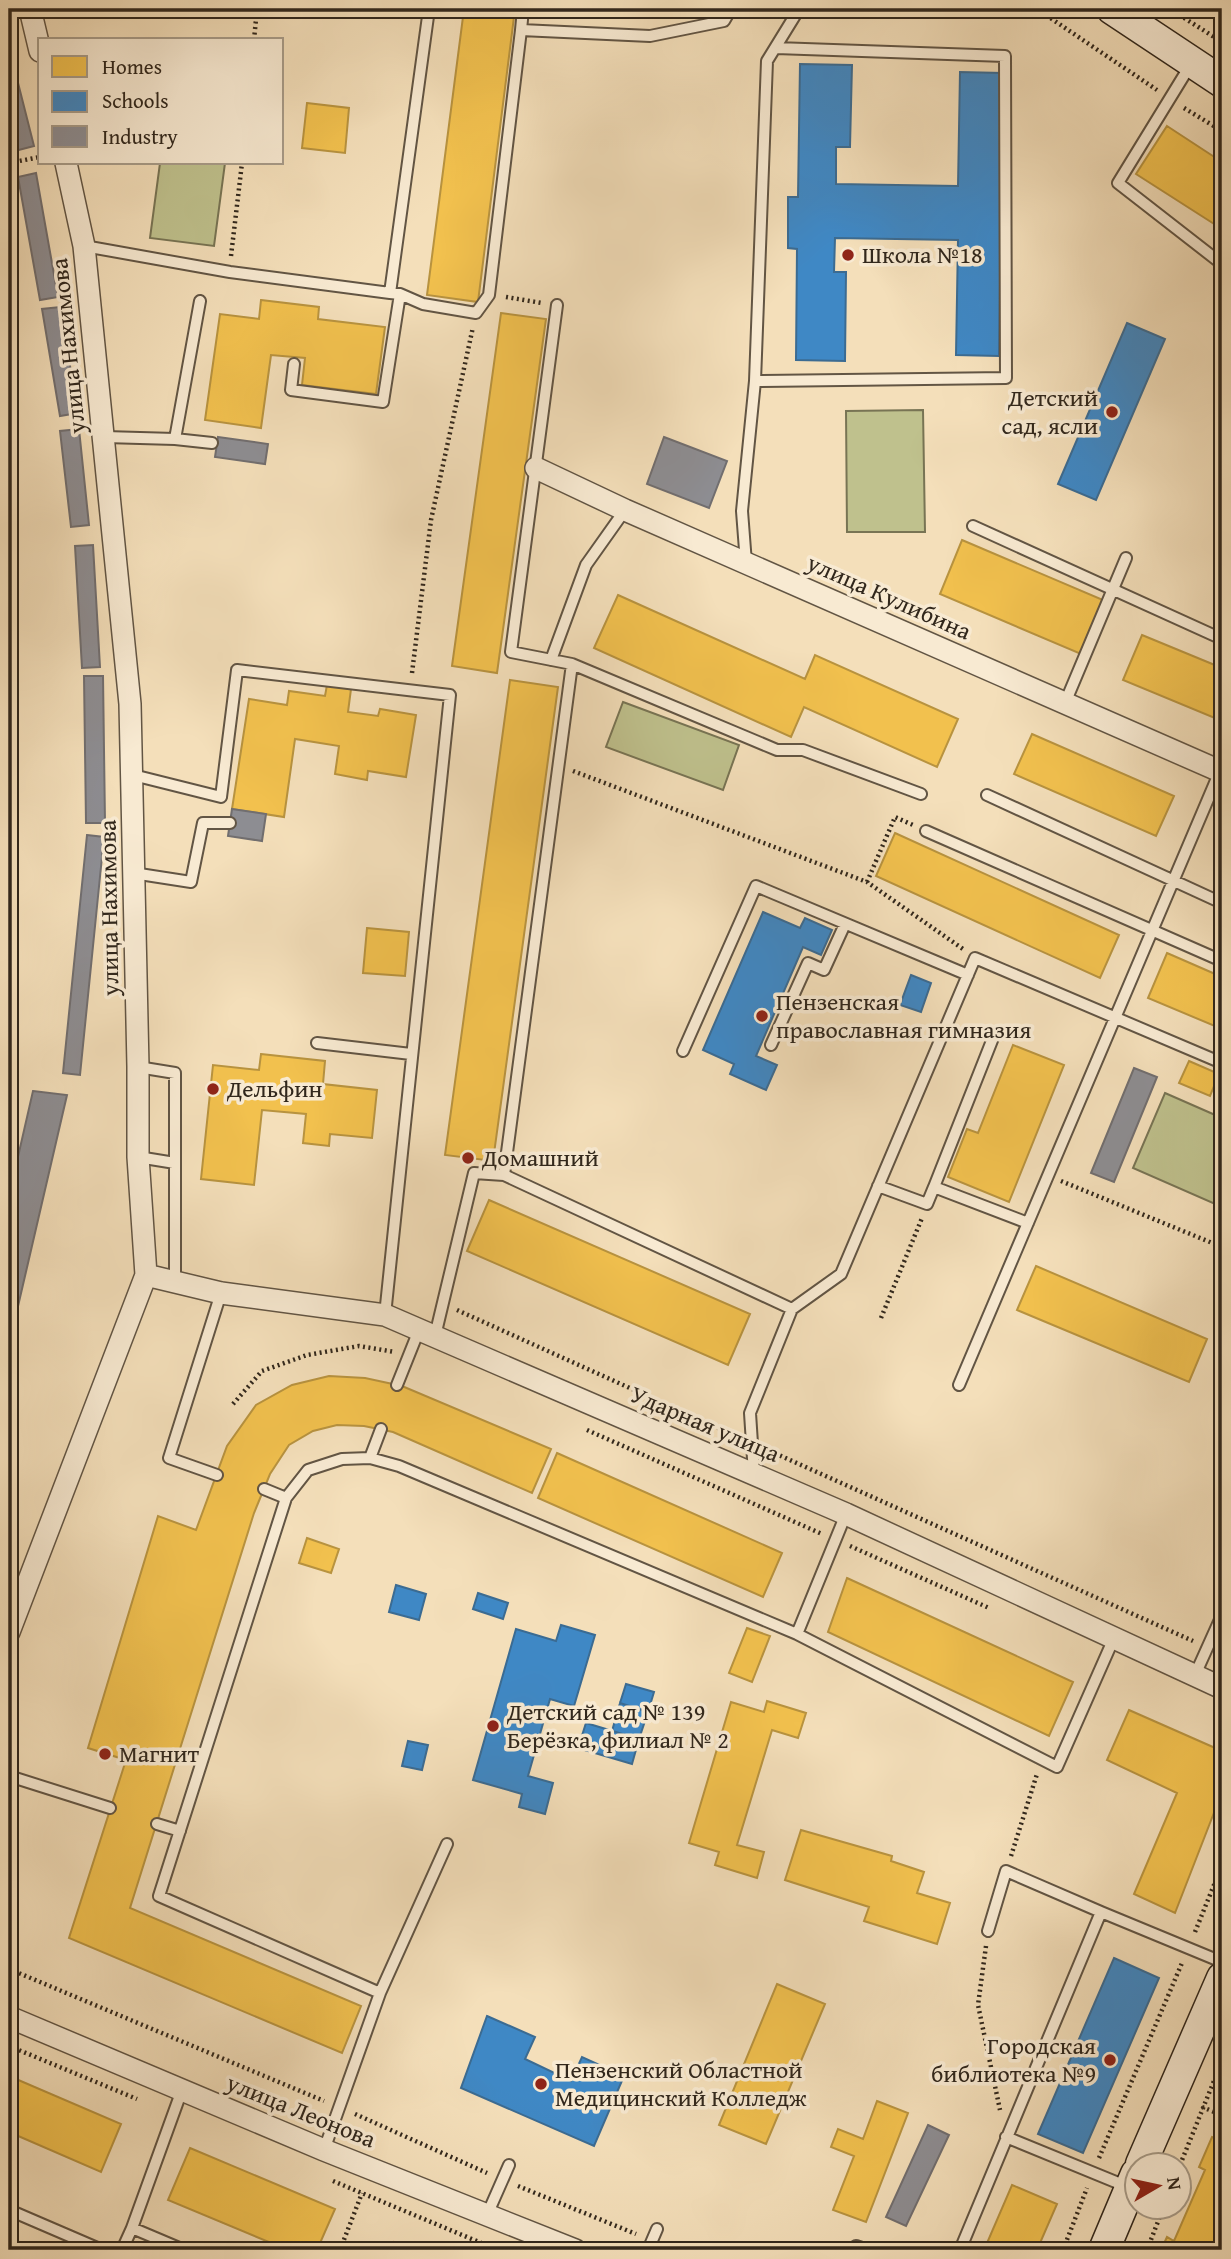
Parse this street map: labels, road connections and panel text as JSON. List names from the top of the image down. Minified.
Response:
{"streets":{"street":["улица Нахимова","улица Кулибина","Ударная улица","улица Леонова"]},"crossings":[["улица Нахимова","Ударная улица"]],"places":["Школа №18","Детский сад, ясли","Пензенская православная гимназия","Дельфин","Домашний","Детский сад № 139 Берёзка, филиал № 2","Магнит","Городская библиотека №9","Пензенский Областной Медицинский Колледж"],"legend":["Homes","Schools","Industry"],"north":"right"}
